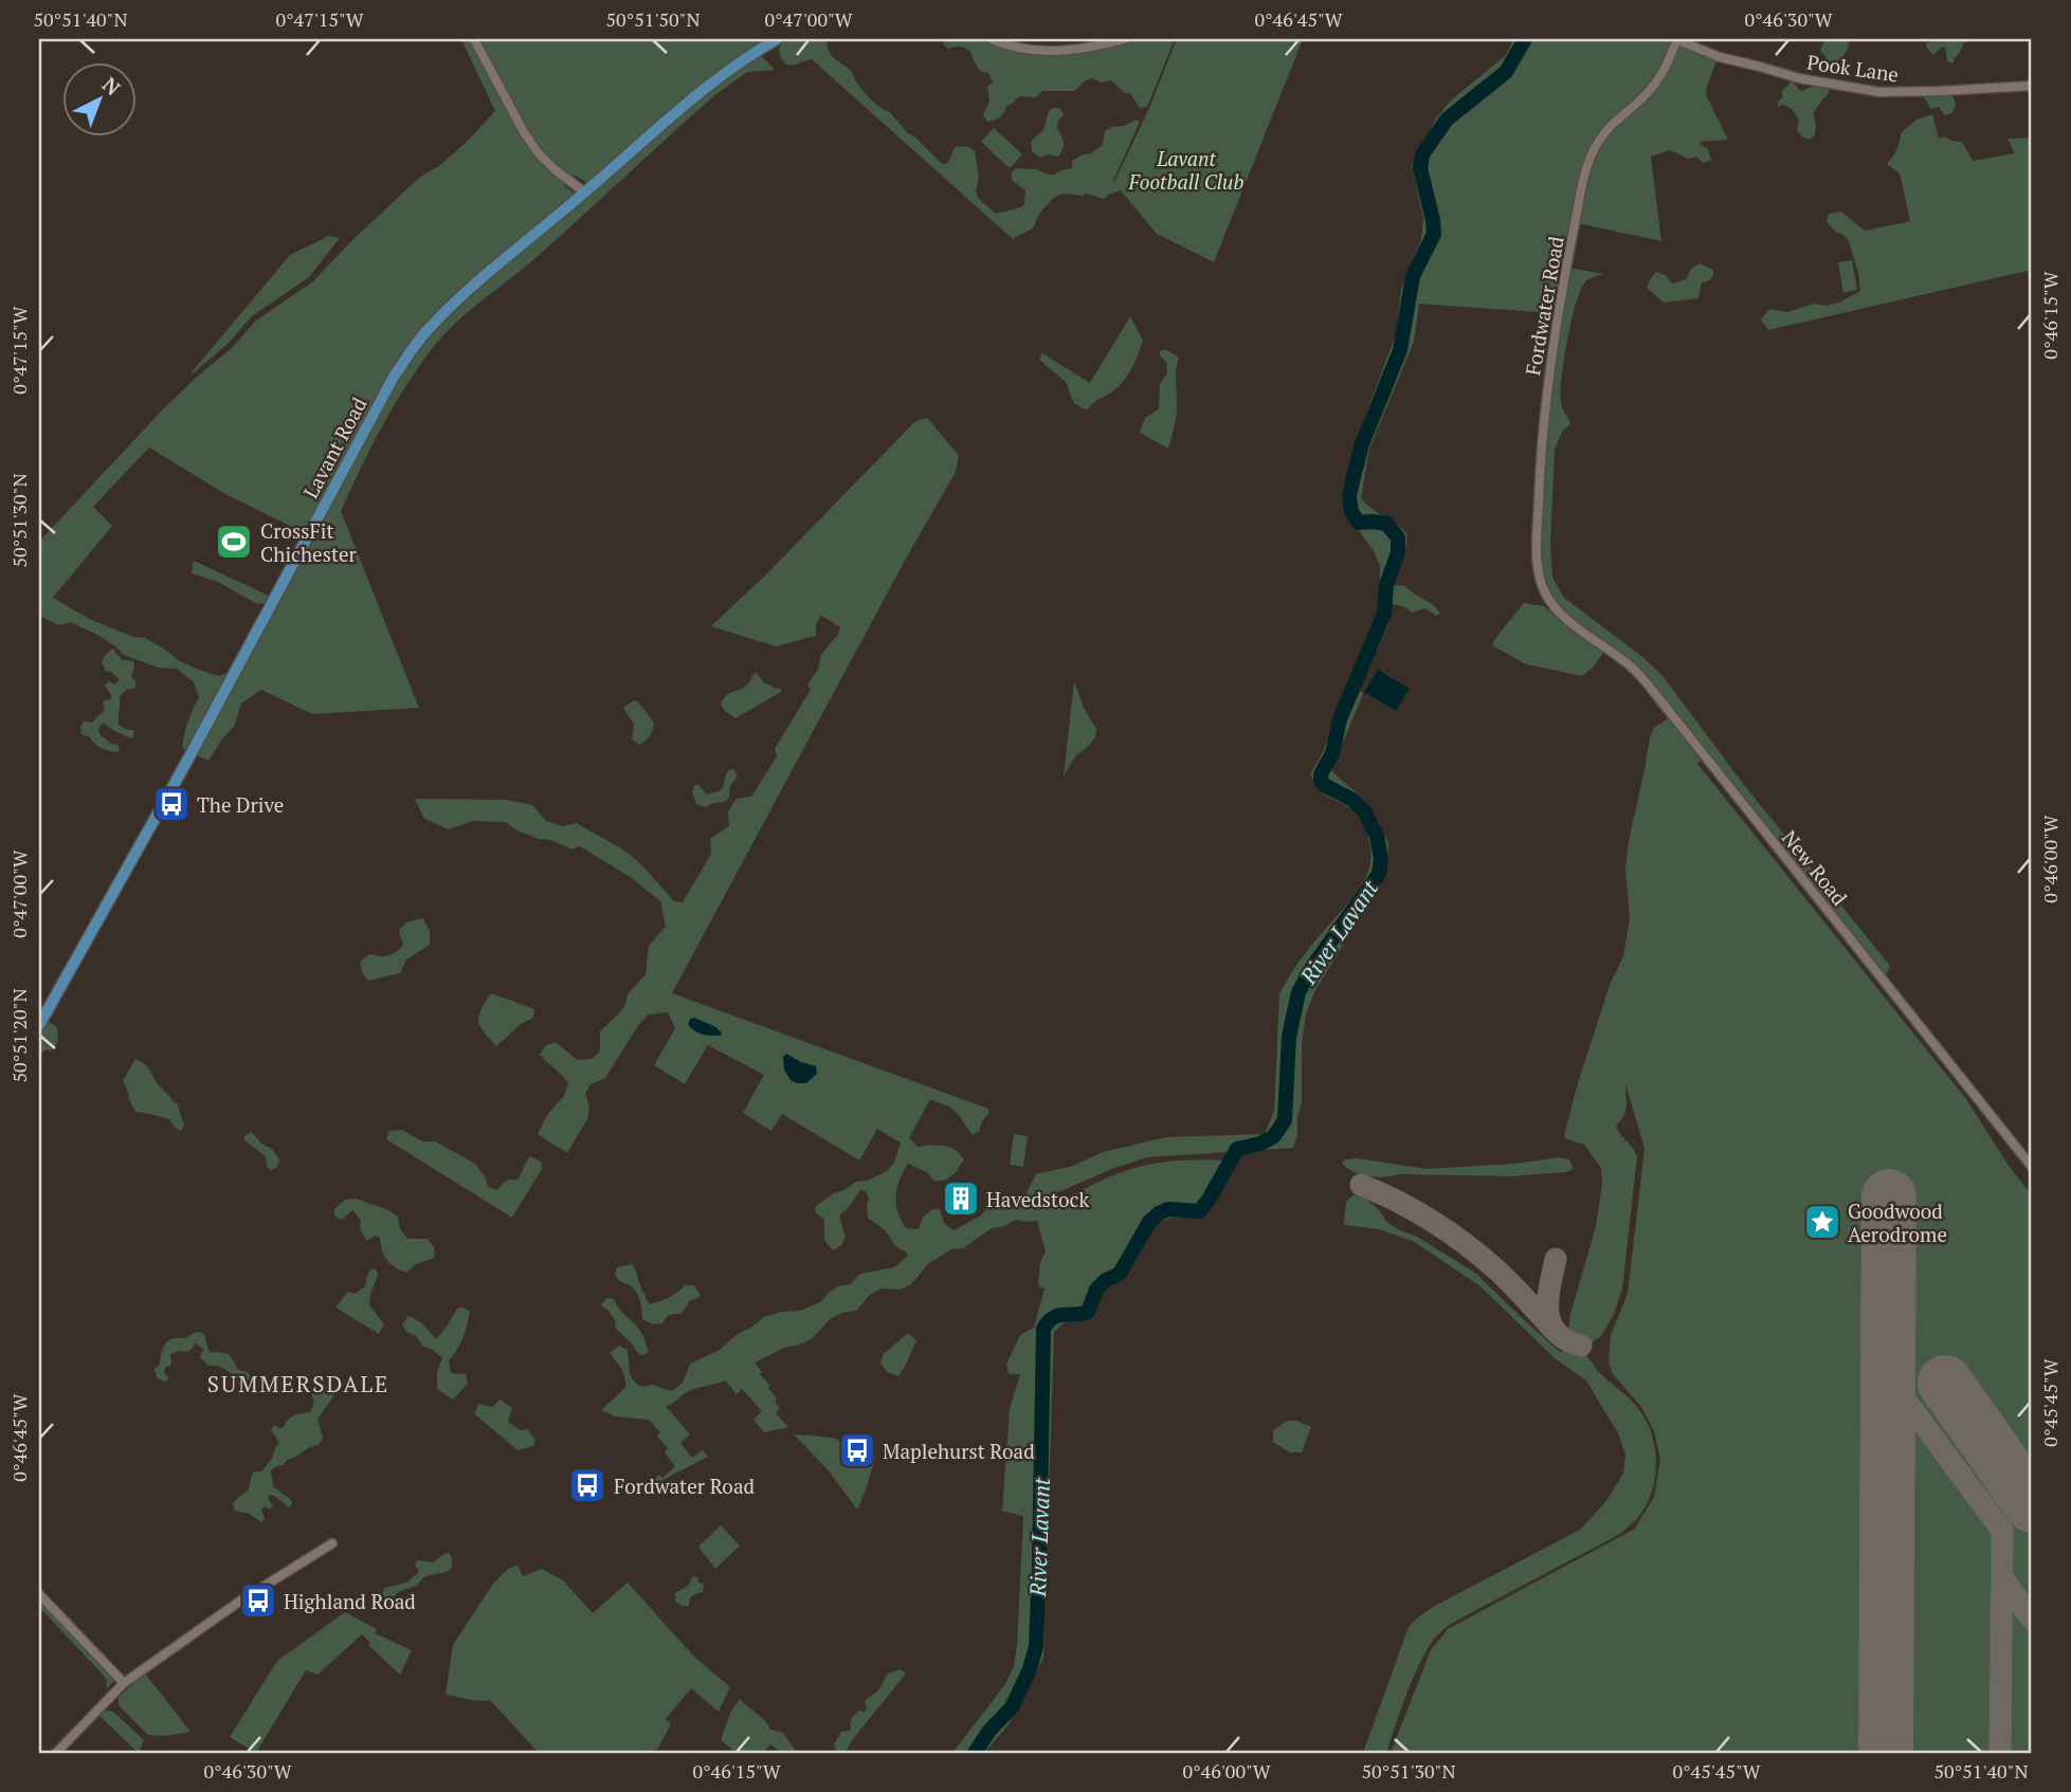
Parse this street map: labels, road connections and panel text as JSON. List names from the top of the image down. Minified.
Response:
{"streets":{"main road":["Lavant Road"],"street":["Pook Lane","Fordwater Road","New Road"]},"crossings":[["Pook Lane","Fordwater Road"],["Fordwater Road","New Road"]],"districts":["SUMMERSDALE"],"water":["River Lavant"],"parks":["Lavant Football Club"],"places":{"sports":["CrossFit Chichester"],"bus stop":["The Drive","Maplehurst Road","Fordwater Road","Highland Road"],"building":["Havedstock"],"place":["Goodwood Aerodrome"]},"north":"top right","coordinates":["50°51'40\"N","0°47'15\"W","50°51'50\"N","0°47'00\"W","0°46'45\"W","0°46'30\"W","0°46'15\"W","50°51'30\"N","0°46'00\"W","50°51'20\"N","0°45'45\"W"]}
